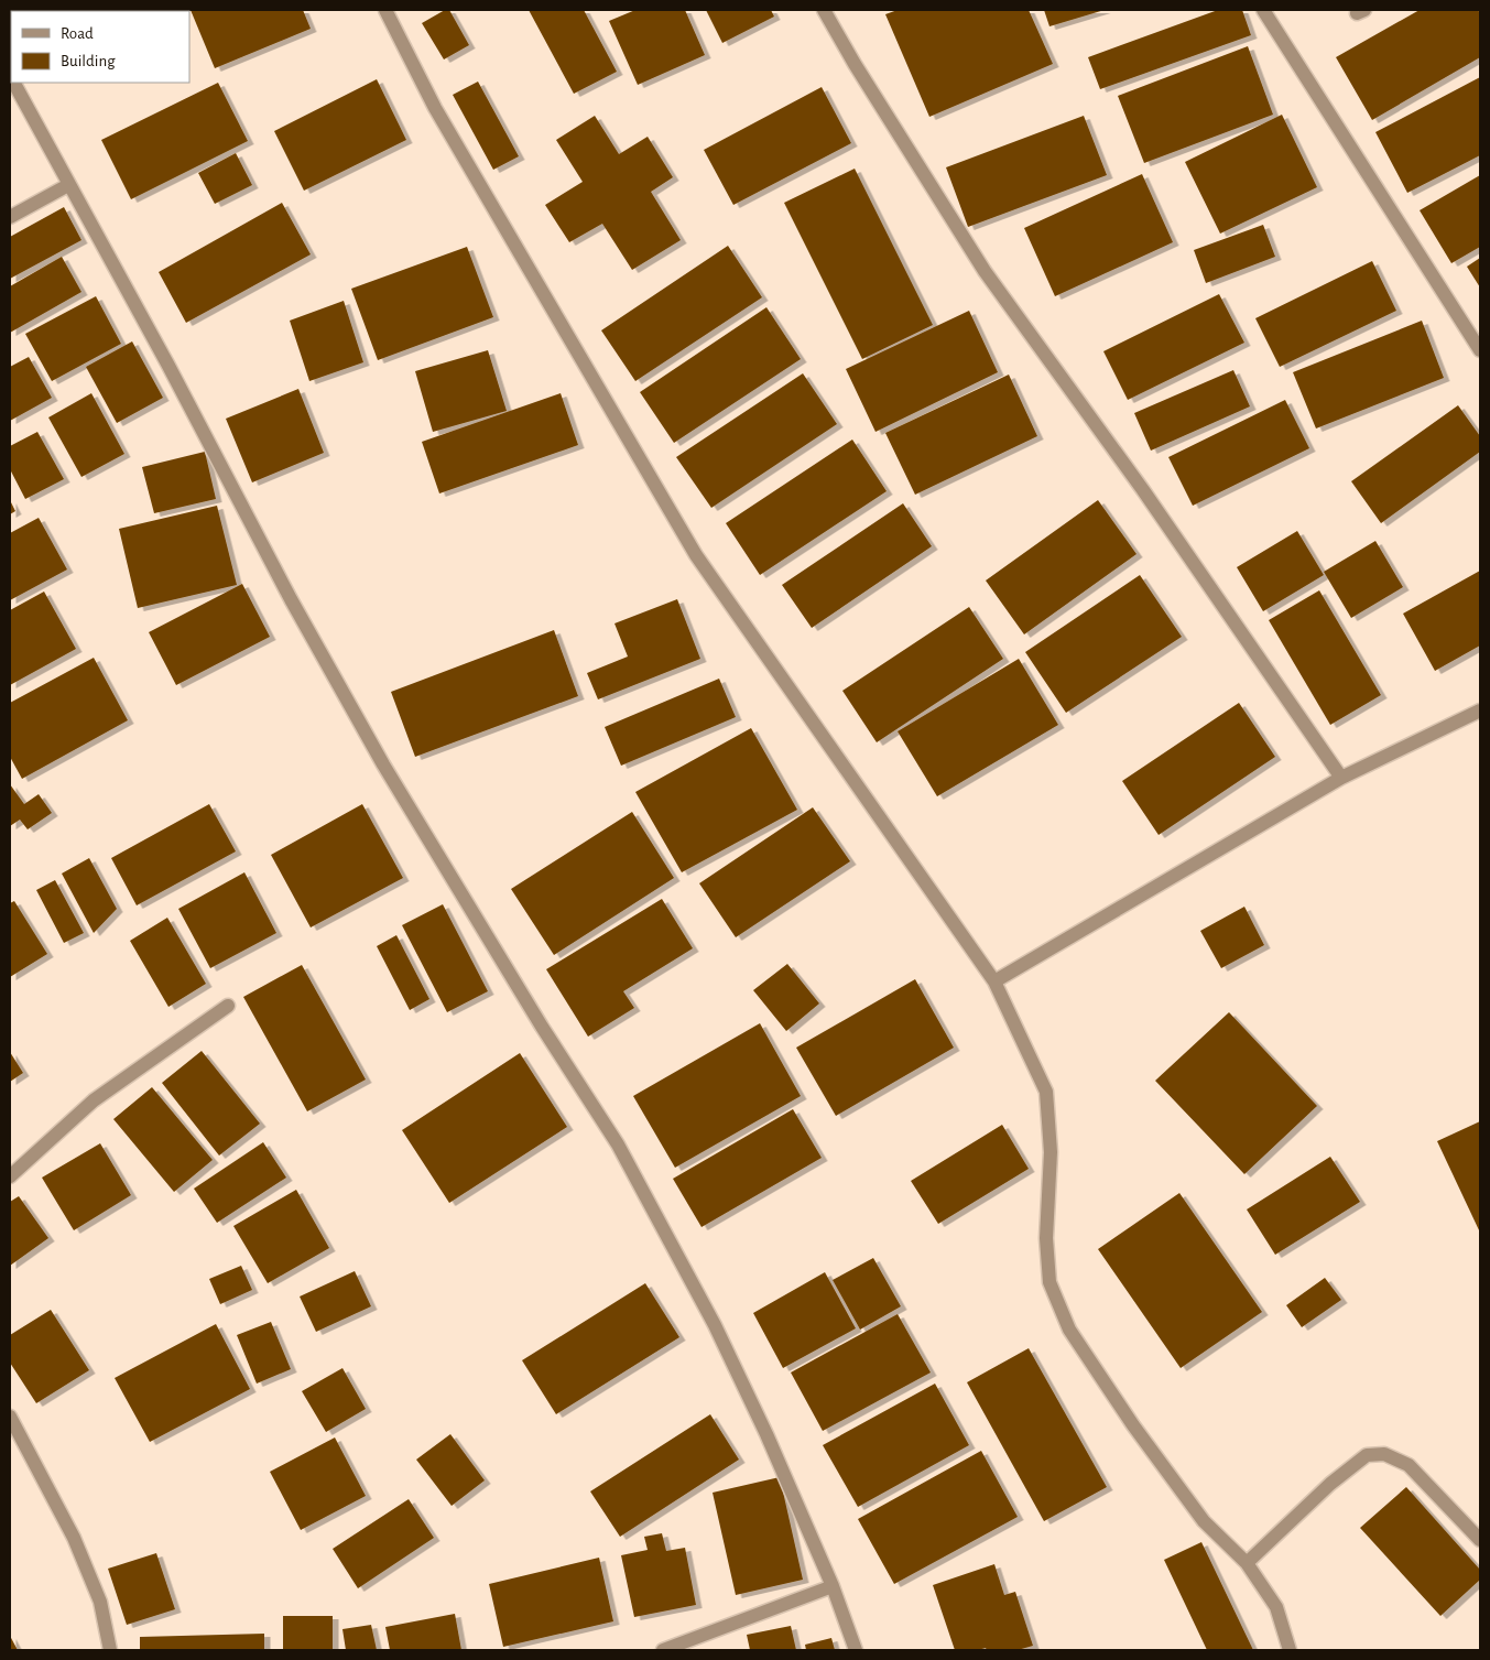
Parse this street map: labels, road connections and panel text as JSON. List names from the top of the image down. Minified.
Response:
{"legend":["Road","Building"]}
